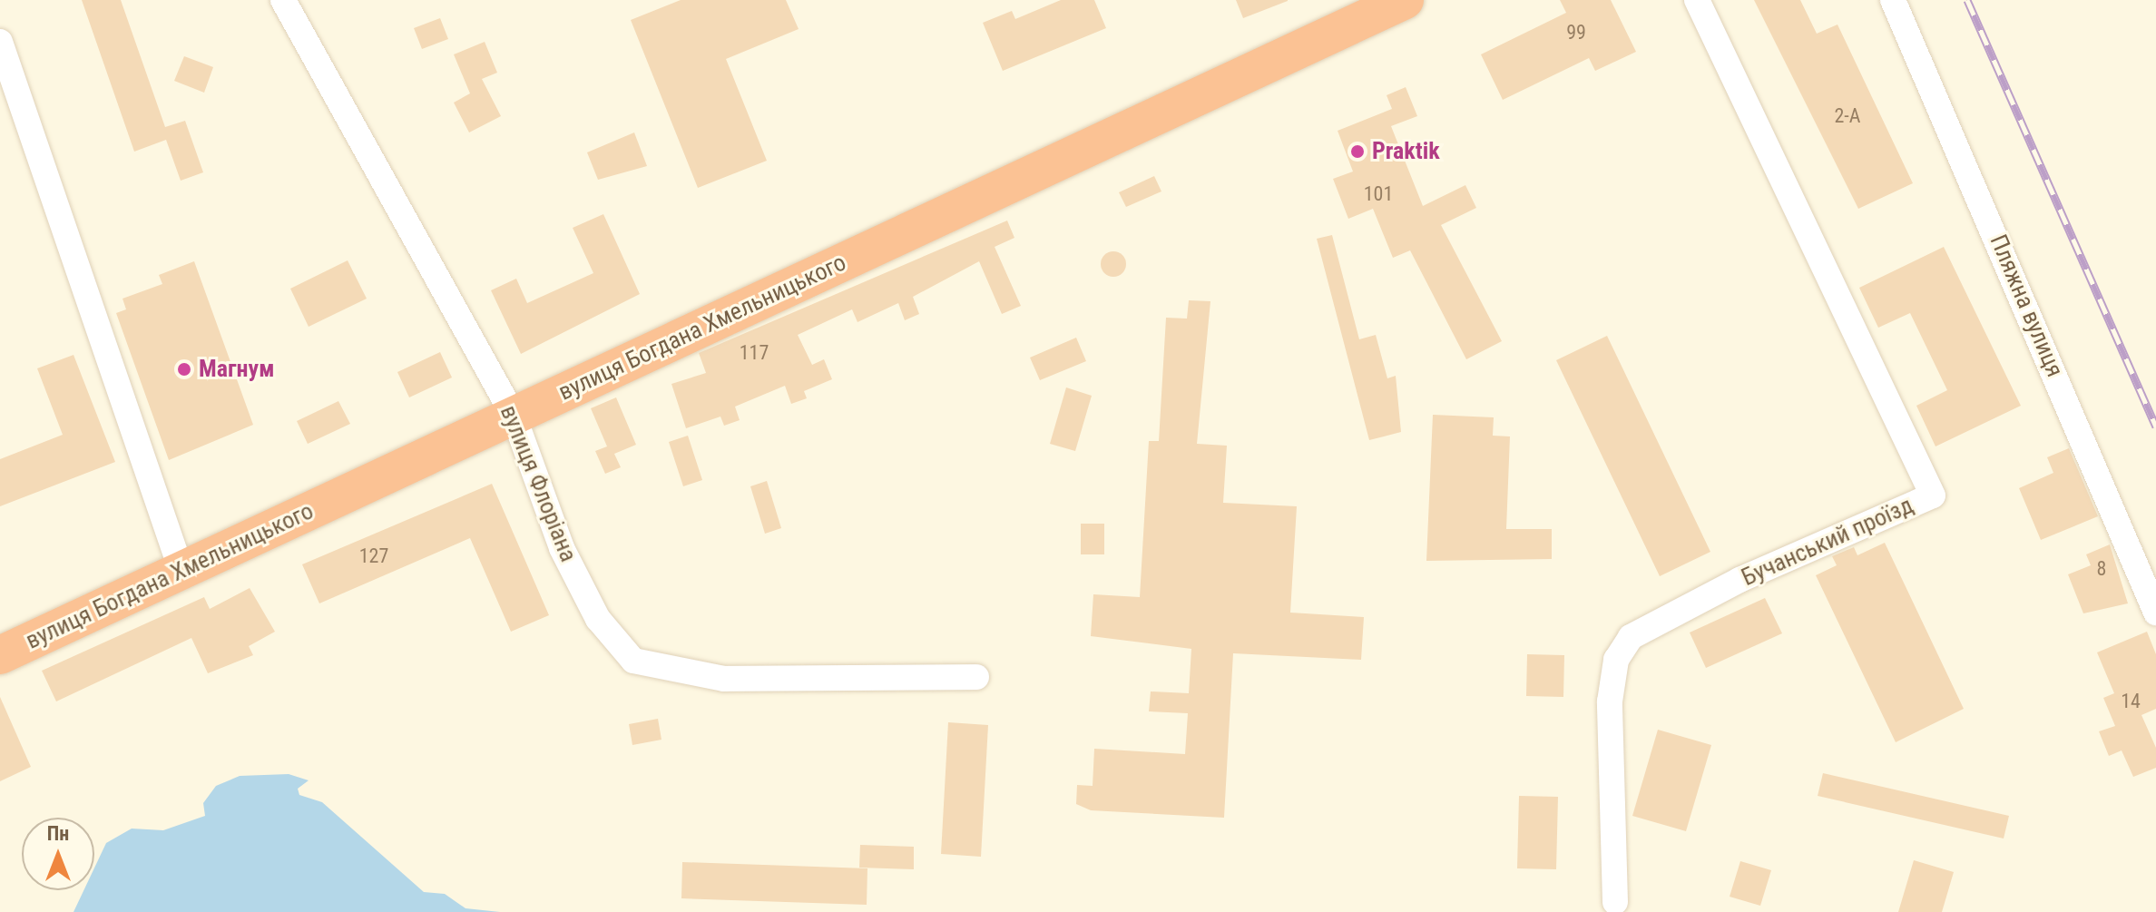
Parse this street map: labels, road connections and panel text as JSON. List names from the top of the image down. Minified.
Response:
{"streets":{"highway":["вулиця Богдана Хмельницького"],"street":["Пляжна вулиця","вулиця Флоріана","Бучанський проїзд"]},"crossings":[["вулиця Богдана Хмельницького","вулиця Флоріана"]],"places":["Praktik","Магнум"],"house_numbers":["99","2-А","101","117","127","8","14"],"north":"top"}
